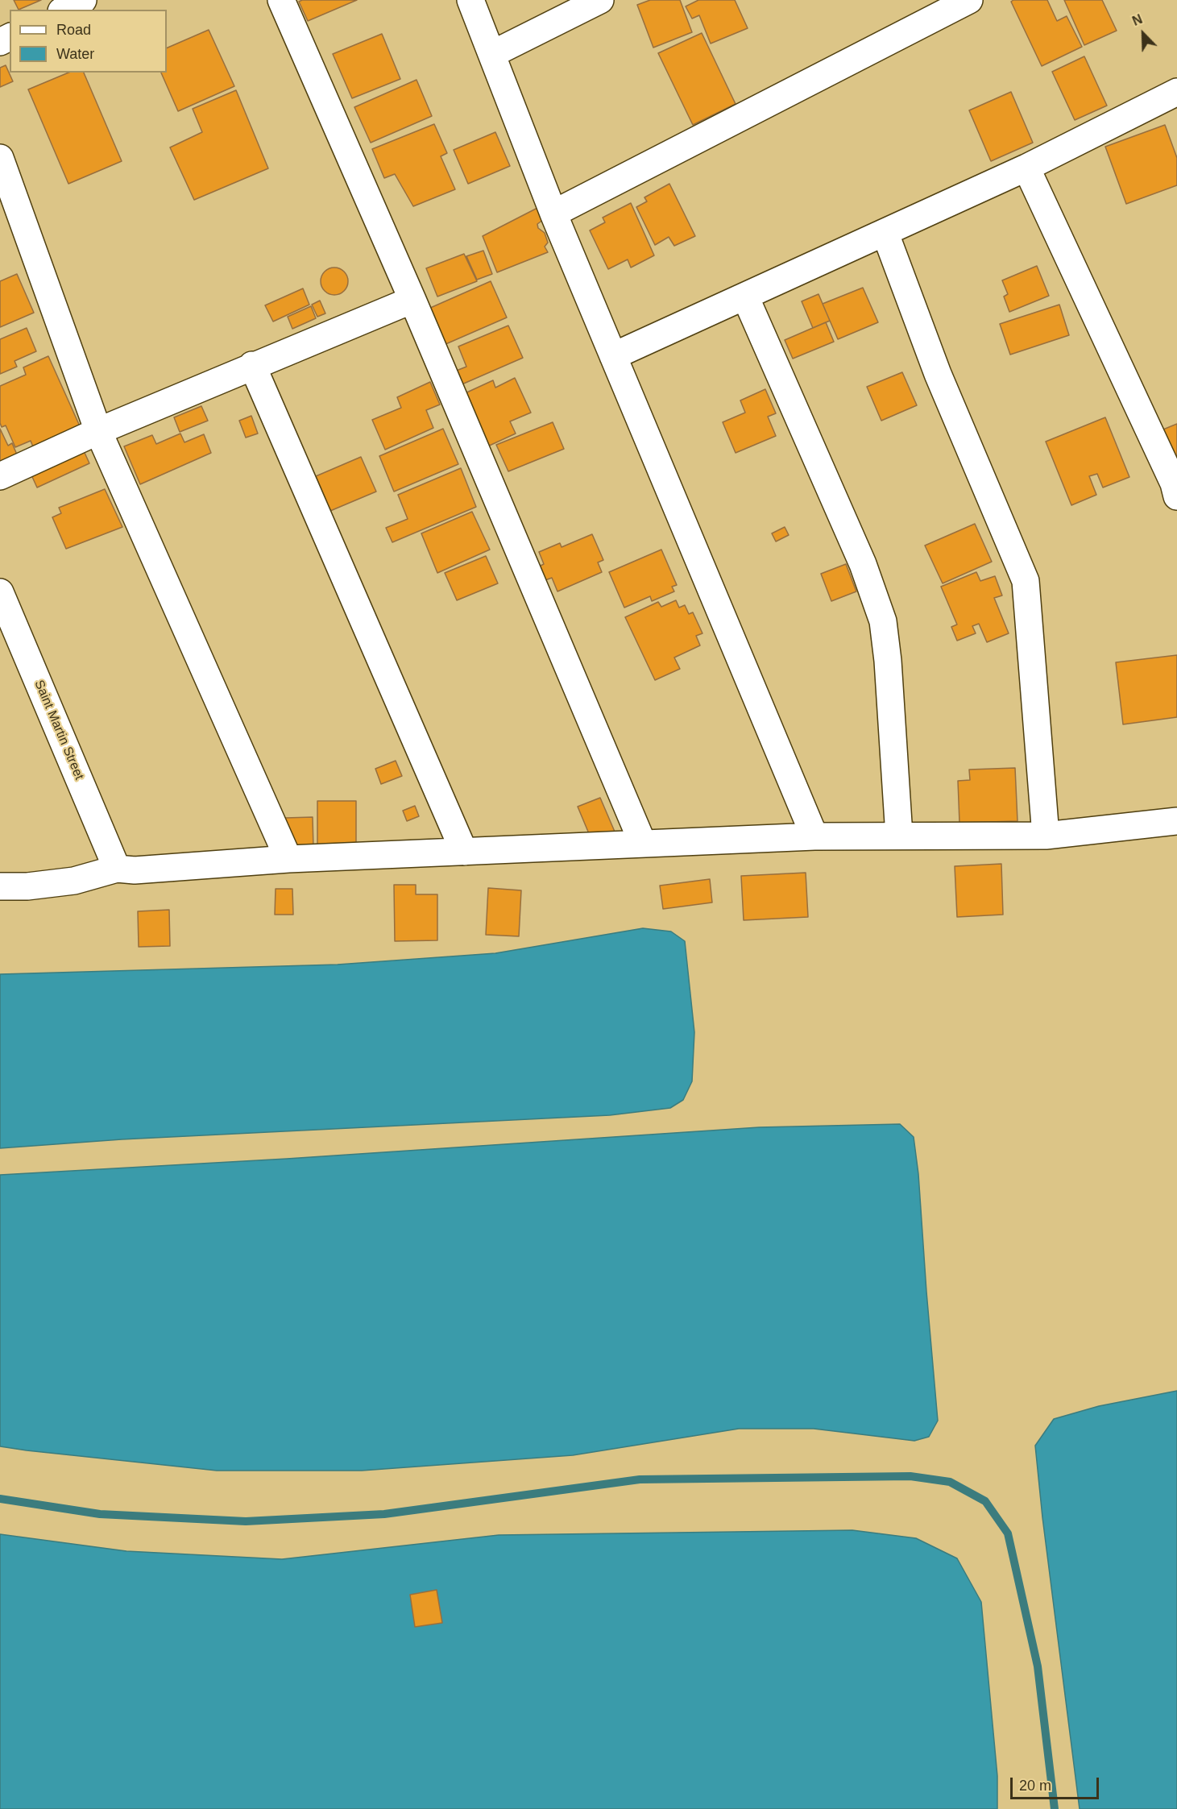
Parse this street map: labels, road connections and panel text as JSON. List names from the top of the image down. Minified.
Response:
{"streets":{"street":["Saint Martin Street"]},"legend":["Road","Water"],"scale_bar":"20 m","north":"top left"}
